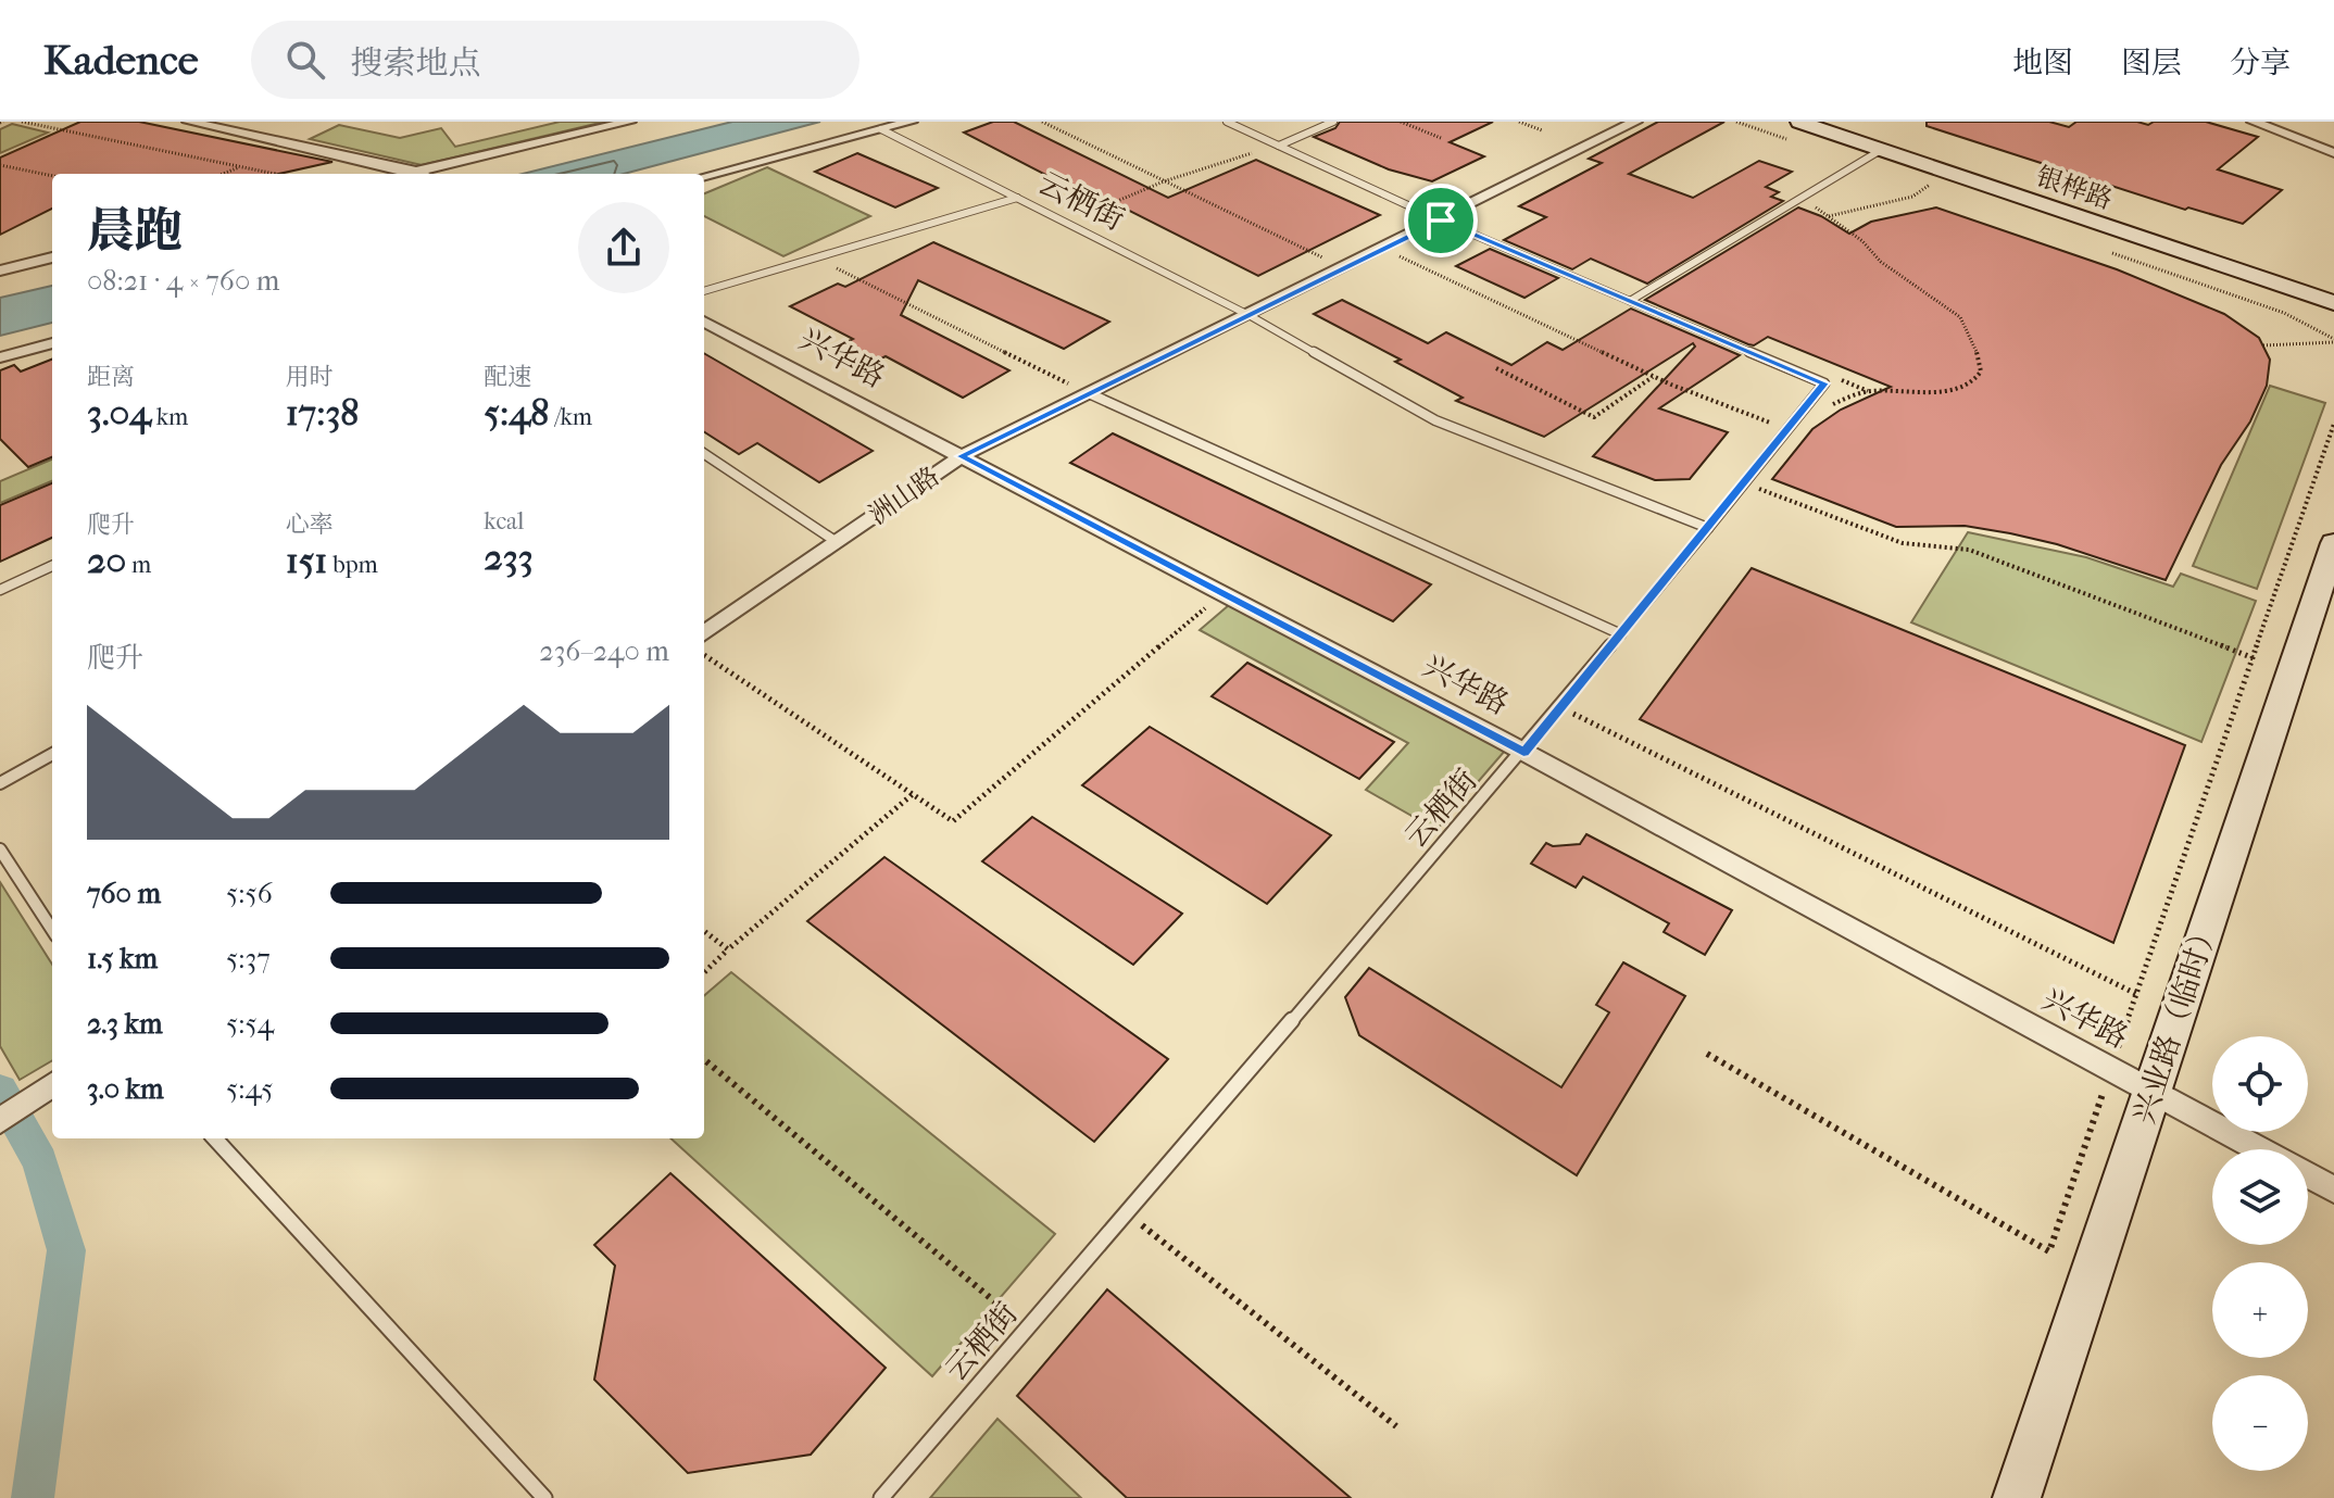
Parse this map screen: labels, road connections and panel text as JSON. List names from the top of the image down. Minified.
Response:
{"streets":{"main road":["银桦路","兴业路（临时）"],"street":["兴华路","洲山路"],"lane":["云栖街"]},"crossings":[["云栖街","兴华路"],["云栖街","洲山路"],["兴华路","洲山路"],["兴华路","兴业路（临时）"]],"page":{"header":"Kadence","search":"搜索地点","nav":["地图","图层","分享"],"heading":["晨跑","08:21 · 4 × 760 m"],"stats":[["距离","3.04 km"],["用时","17:38"],["配速","5:48 /km"],["爬升","20 m"],["心率","151 bpm"],["kcal","233"]],"chart":["爬升","236–240 m"],"list":[{"name":"760 m","note":"5:56"},{"name":"1.5 km","note":"5:37"},{"name":"2.3 km","note":"5:54"},{"name":"3.0 km","note":"5:45"}],"map_buttons":["+","−"]}}
